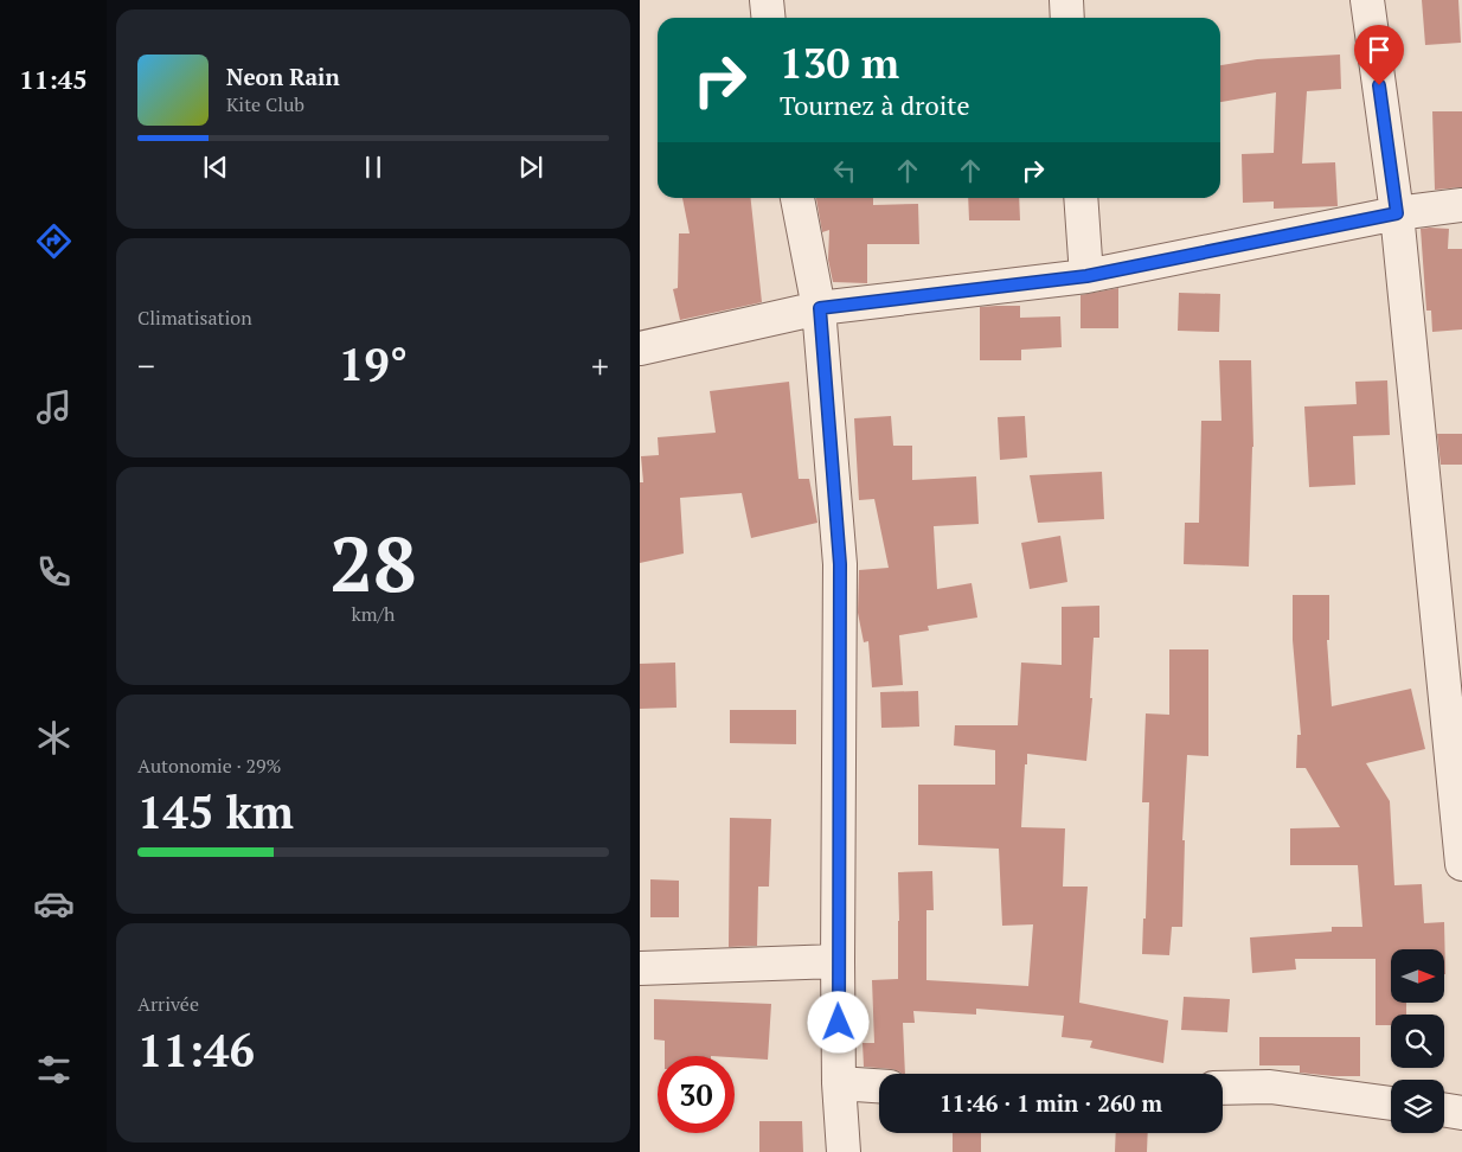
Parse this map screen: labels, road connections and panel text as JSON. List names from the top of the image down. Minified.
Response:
{"north":"right","page":{"tabs":"11:45","turn":["130 m","Tournez à droite"],"song":["Neon Rain","Kite Club"],"tile":["Climatisation",["28","km/h"],["Autonomie · 29%","145 km"],["Arrivée","11:46"]],"heat":["−","19°","+"],"limit":"30","trip":"11:46 · 1 min · 260 m"}}
